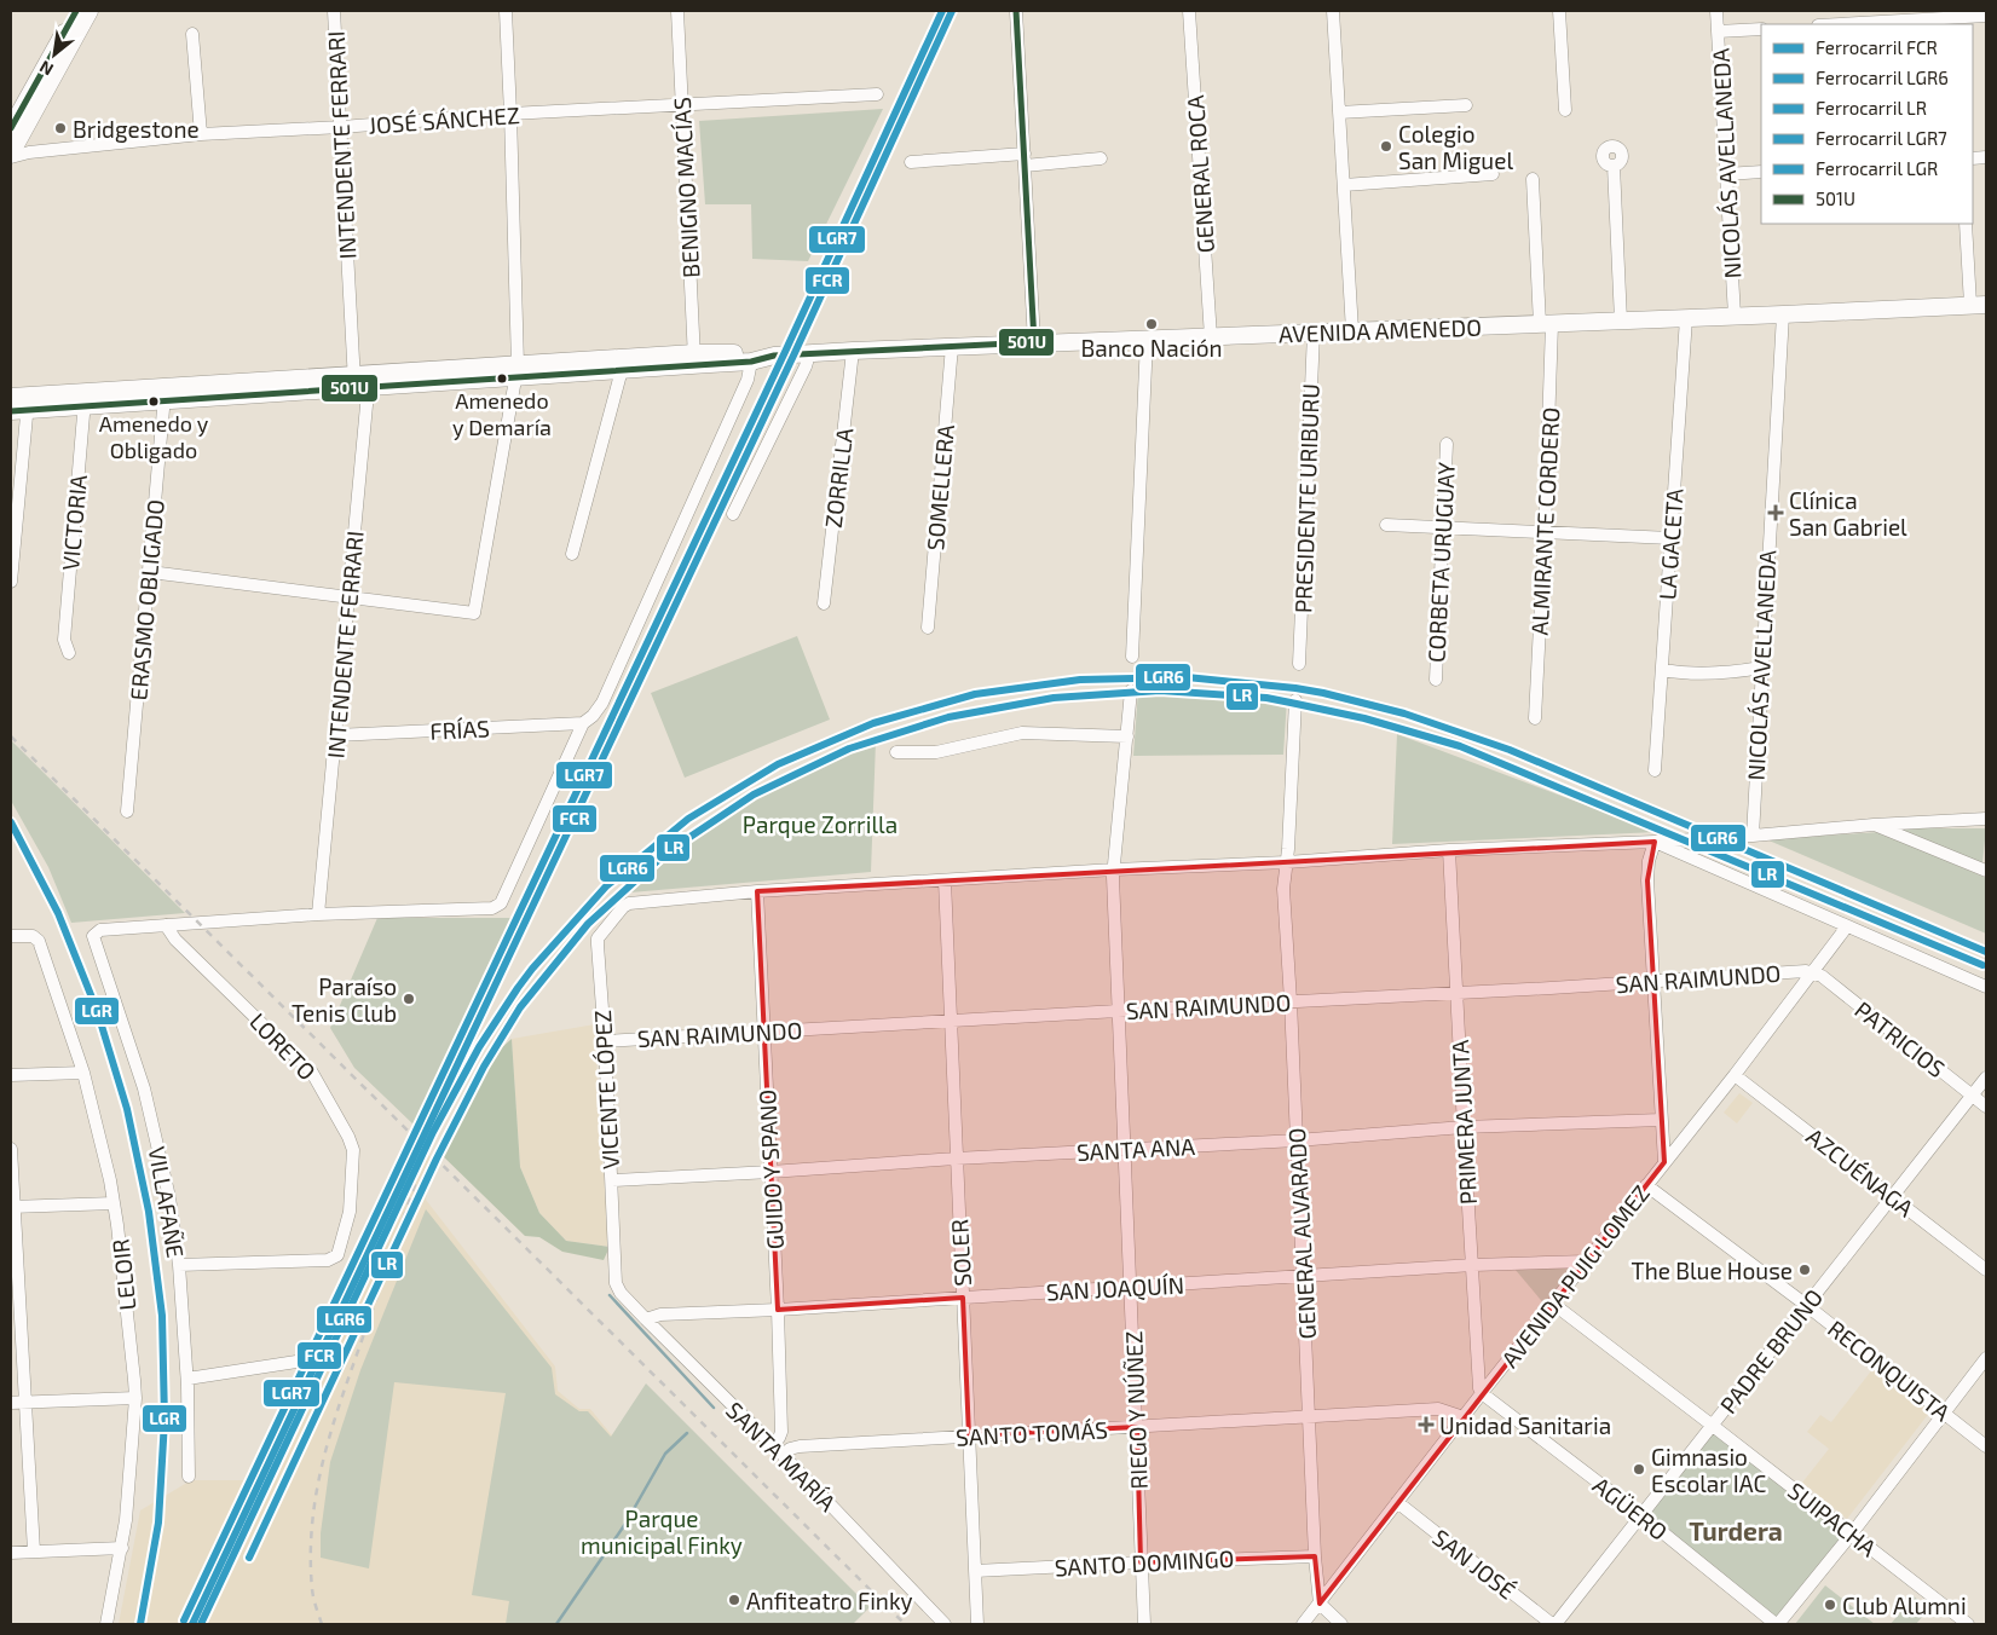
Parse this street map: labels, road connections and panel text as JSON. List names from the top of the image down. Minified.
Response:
{"streets":{"street":["JOSÉ SÁNCHEZ","INTENDENTE FERRARI","NICOLÁS AVELLANEDA","GENERAL ROCA","BENIGNO MACÍAS","AVENIDA AMENEDO","ZORRILLA","SOMELLERA","PRESIDENTE URIBURU","ALMIRANTE CORDERO","VICTORIA","LA GACETA","CORBETA URUGUAY","ERASMO OBLIGADO","FRÍAS","SAN RAIMUNDO","PATRICIOS","LORETO","VICENTE LÓPEZ","PRIMERA JUNTA","SANTA ANA","GUIDO Y SPANO","AZCUÉNAGA","VILLAFAÑE","GENERAL ALVARADO","SOLER","LELOIR","AVENIDA PUIG LOMEZ","SAN JOAQUÍN","PADRE BRUNO","RECONQUISTA","RIEGO Y NÚÑEZ","SANTO TOMÁS","SANTA MARÍA","AGÜERO","SUIPACHA","SANTO DOMINGO","SAN JOSÉ"]},"crossings":[["JOSÉ SÁNCHEZ","INTENDENTE FERRARI"],["JOSÉ SÁNCHEZ","BENIGNO MACÍAS"],["INTENDENTE FERRARI","AVENIDA AMENEDO"],["INTENDENTE FERRARI","FRÍAS"],["NICOLÁS AVELLANEDA","AVENIDA AMENEDO"],["GENERAL ROCA","AVENIDA AMENEDO"],["BENIGNO MACÍAS","AVENIDA AMENEDO"],["AVENIDA AMENEDO","ZORRILLA"],["AVENIDA AMENEDO","SOMELLERA"],["AVENIDA AMENEDO","PRESIDENTE URIBURU"],["AVENIDA AMENEDO","ALMIRANTE CORDERO"],["AVENIDA AMENEDO","VICTORIA"],["AVENIDA AMENEDO","LA GACETA"],["AVENIDA AMENEDO","ERASMO OBLIGADO"],["SAN RAIMUNDO","PATRICIOS"],["SAN RAIMUNDO","VICENTE LÓPEZ"],["SAN RAIMUNDO","PRIMERA JUNTA"],["SAN RAIMUNDO","GUIDO Y SPANO"],["SAN RAIMUNDO","GENERAL ALVARADO"],["SAN RAIMUNDO","SOLER"],["SAN RAIMUNDO","AVENIDA PUIG LOMEZ"],["SAN RAIMUNDO","RIEGO Y NÚÑEZ"],["PATRICIOS","AVENIDA PUIG LOMEZ"],["PATRICIOS","PADRE BRUNO"],["LORETO","VILLAFAÑE"],["VICENTE LÓPEZ","SANTA ANA"],["VICENTE LÓPEZ","GUIDO Y SPANO"],["VICENTE LÓPEZ","SANTA MARÍA"],["PRIMERA JUNTA","SANTA ANA"],["PRIMERA JUNTA","AVENIDA PUIG LOMEZ"],["PRIMERA JUNTA","SAN JOAQUÍN"],["PRIMERA JUNTA","AGÜERO"],["SANTA ANA","GUIDO Y SPANO"],["SANTA ANA","GENERAL ALVARADO"],["SANTA ANA","SOLER"],["SANTA ANA","RIEGO Y NÚÑEZ"],["GUIDO Y SPANO","SAN JOAQUÍN"],["GUIDO Y SPANO","SANTA MARÍA"],["AZCUÉNAGA","AVENIDA PUIG LOMEZ"],["AZCUÉNAGA","PADRE BRUNO"],["GENERAL ALVARADO","AVENIDA PUIG LOMEZ"],["GENERAL ALVARADO","SAN JOAQUÍN"],["GENERAL ALVARADO","SANTO TOMÁS"],["GENERAL ALVARADO","SANTO DOMINGO"],["SOLER","SAN JOAQUÍN"],["SOLER","SANTO TOMÁS"],["SOLER","SANTO DOMINGO"],["AVENIDA PUIG LOMEZ","SAN JOAQUÍN"],["AVENIDA PUIG LOMEZ","RECONQUISTA"],["AVENIDA PUIG LOMEZ","SANTO TOMÁS"],["AVENIDA PUIG LOMEZ","AGÜERO"],["AVENIDA PUIG LOMEZ","SUIPACHA"],["AVENIDA PUIG LOMEZ","SAN JOSÉ"],["SAN JOAQUÍN","RIEGO Y NÚÑEZ"],["SAN JOAQUÍN","SANTA MARÍA"],["PADRE BRUNO","RECONQUISTA"],["PADRE BRUNO","AGÜERO"],["PADRE BRUNO","SUIPACHA"],["PADRE BRUNO","SAN JOSÉ"],["RIEGO Y NÚÑEZ","SANTO TOMÁS"],["RIEGO Y NÚÑEZ","SANTO DOMINGO"],["SANTO TOMÁS","SANTA MARÍA"]],"districts":["Turdera"],"parks":["Parque Zorrilla","Parque municipal Finky"],"places":{"other":["Bridgestone","Colegio San Miguel","Banco Nación","Amenedo y Demaría","Amenedo y Obligado","Paraíso Tenis Club","The Blue House","Gimnasio Escolar IAC","Anfiteatro Finky","Club Alumni"],"health":["Clínica San Gabriel","Unidad Sanitaria"]},"lines":["rail line FCR","rail line LGR7","transit line 501U","rail line LGR6","rail line LR","rail line LGR"],"legend":["Ferrocarril FCR","Ferrocarril LGR6","Ferrocarril LR","Ferrocarril LGR7","Ferrocarril LGR","501U"],"north":"bottom left"}
